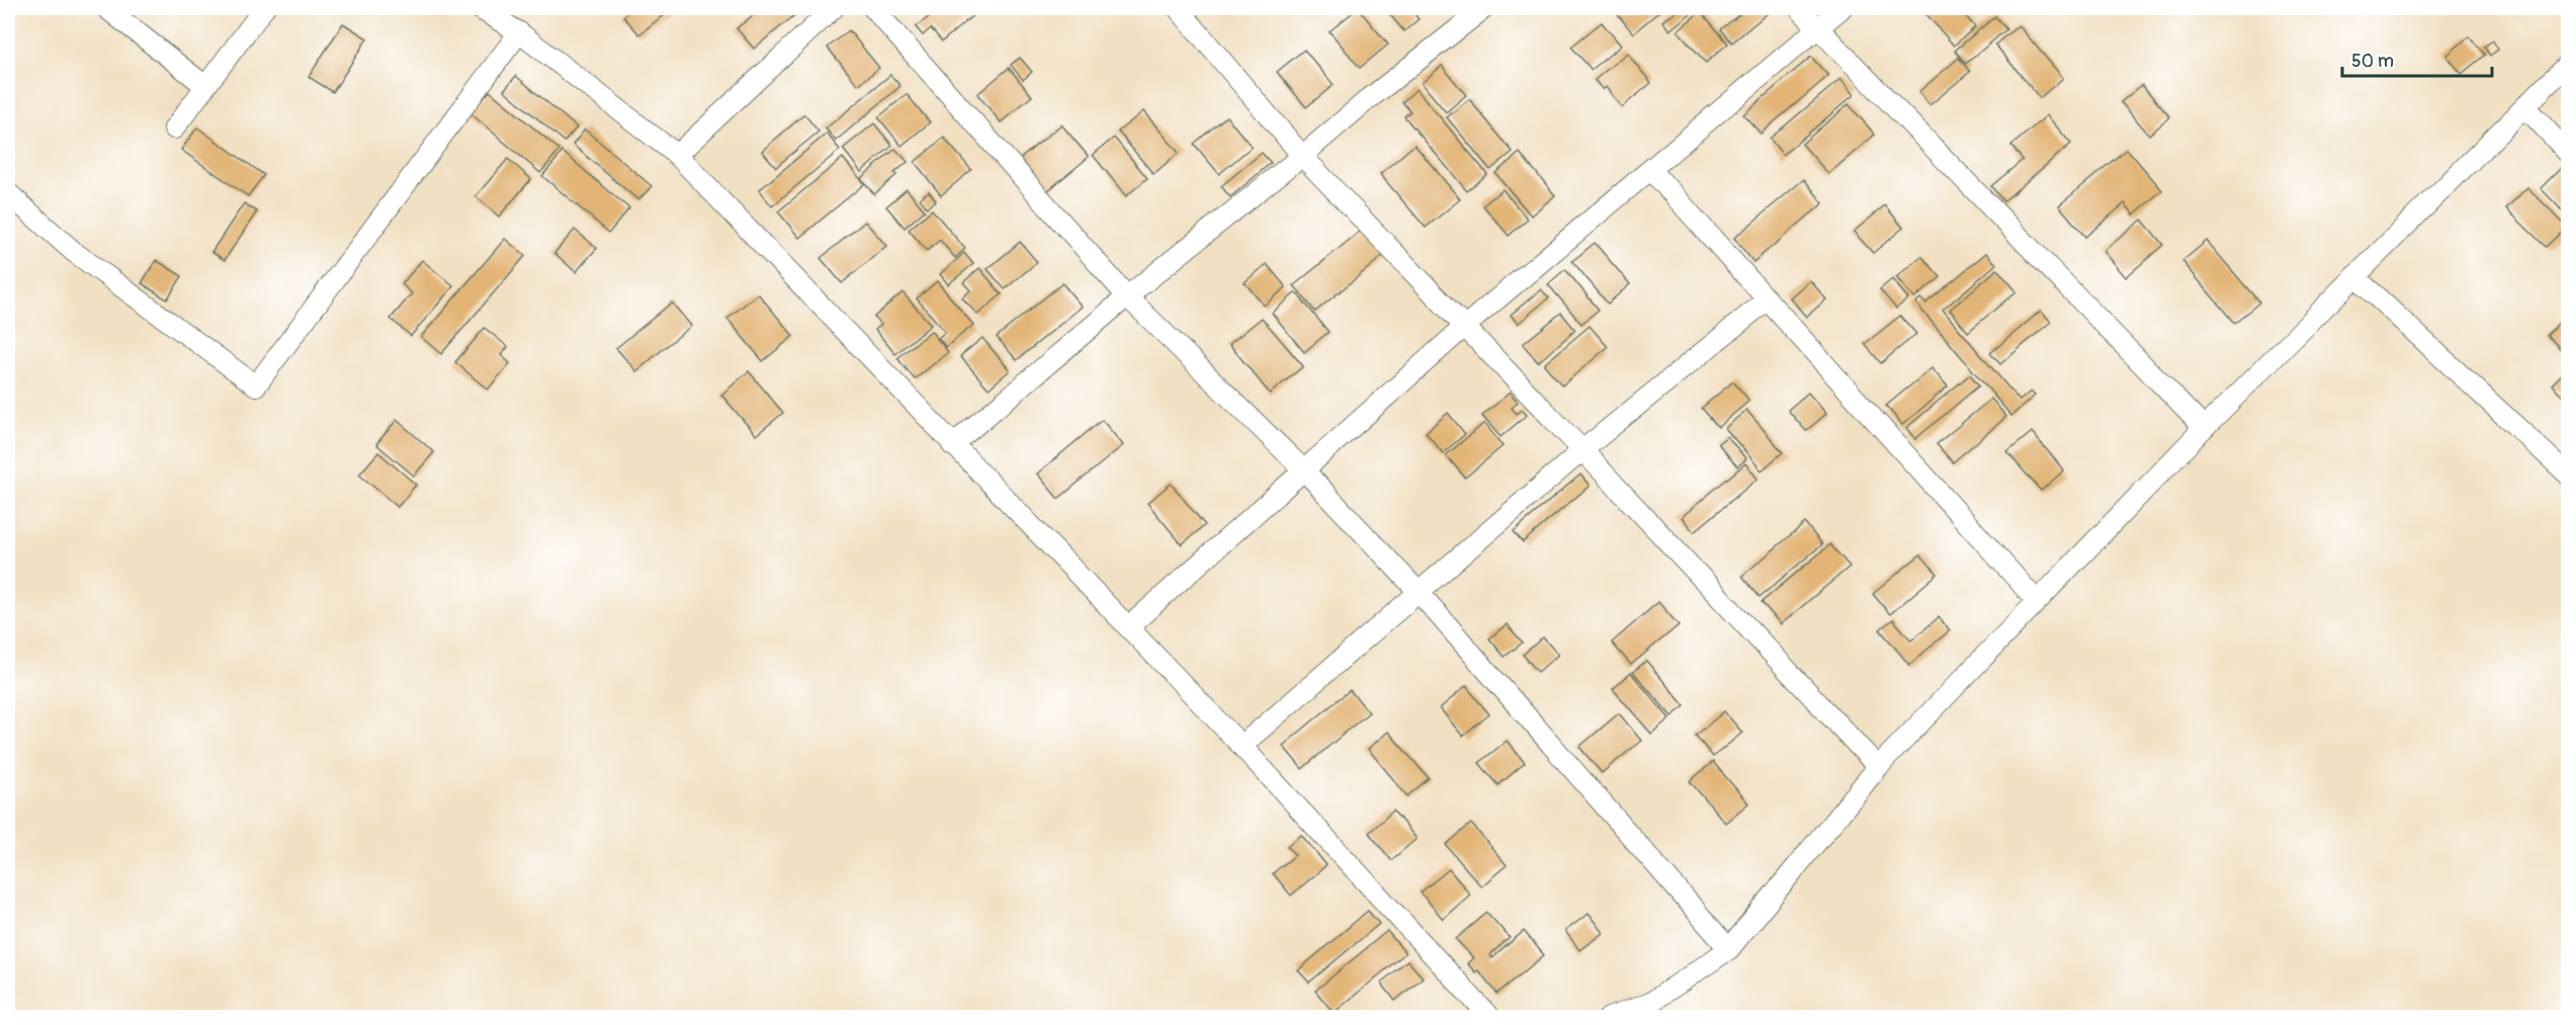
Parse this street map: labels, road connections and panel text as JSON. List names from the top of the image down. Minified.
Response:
{"scale_bar":"50 m"}
